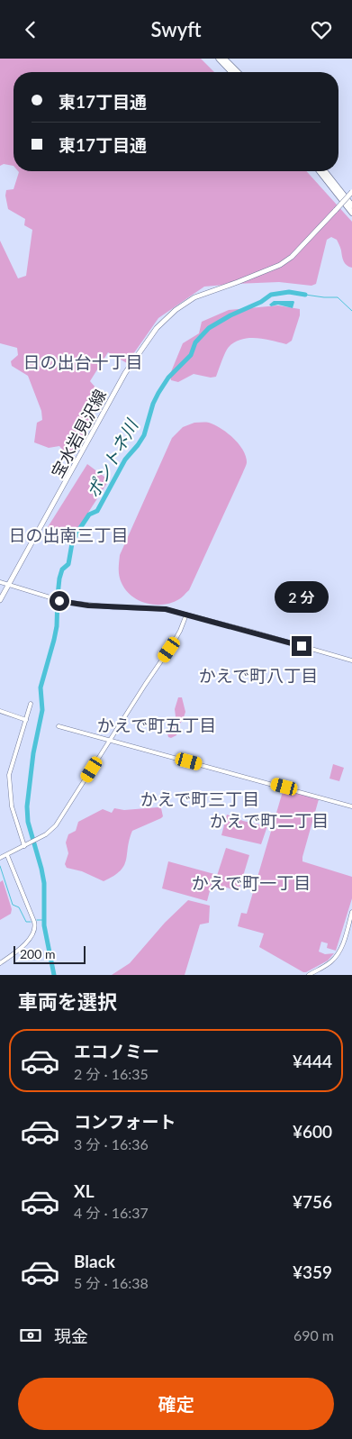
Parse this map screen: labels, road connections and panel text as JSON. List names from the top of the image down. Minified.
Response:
{"streets":{"main road":["宝水岩見沢線"]},"districts":["日の出台十丁目","日の出南三丁目","かえで町八丁目","かえで町五丁目","かえで町三丁目","かえで町二丁目","かえで町一丁目"],"water":["ポントネ川"],"scale_bar":"200 m","page":{"header":"Swyft","banner":["東17丁目通","東17丁目通"],"bubble":"2 分","scale":"200 m","heading":"車両を選択","list":[{"name":"エコノミー","note":"2 分 · 16:35","value":"¥444"},{"name":"コンフォート","note":"3 分 · 16:36","value":"¥600"},{"name":"XL","note":"4 分 · 16:37","value":"¥756"},{"name":"Black","note":"5 分 · 16:38","value":"¥359"}],"pay":["現金","690 m"],"buttons":"確定"}}
